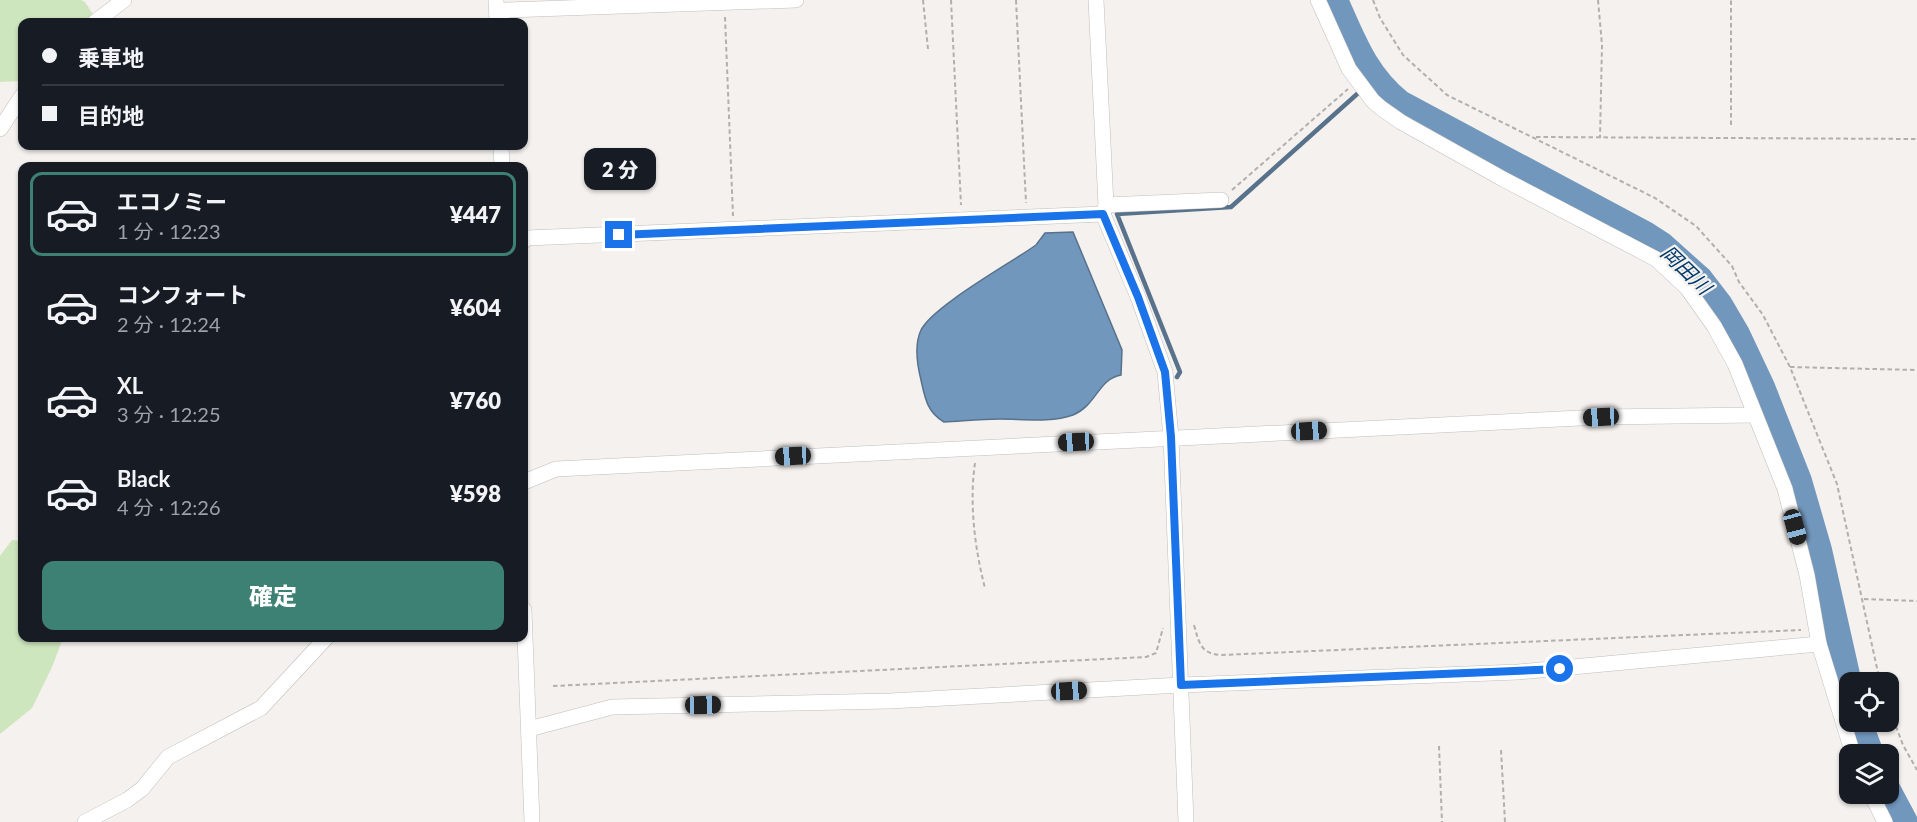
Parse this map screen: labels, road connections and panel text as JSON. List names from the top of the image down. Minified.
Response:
{"water":["岡田川"],"page":{"banner":["乗車地","目的地"],"bubble":"2 分","list":[{"name":"エコノミー","note":"1 分 · 12:23","value":"¥447"},{"name":"コンフォート","note":"2 分 · 12:24","value":"¥604"},{"name":"XL","note":"3 分 · 12:25","value":"¥760"},{"name":"Black","note":"4 分 · 12:26","value":"¥598"}],"buttons":"確定"}}
